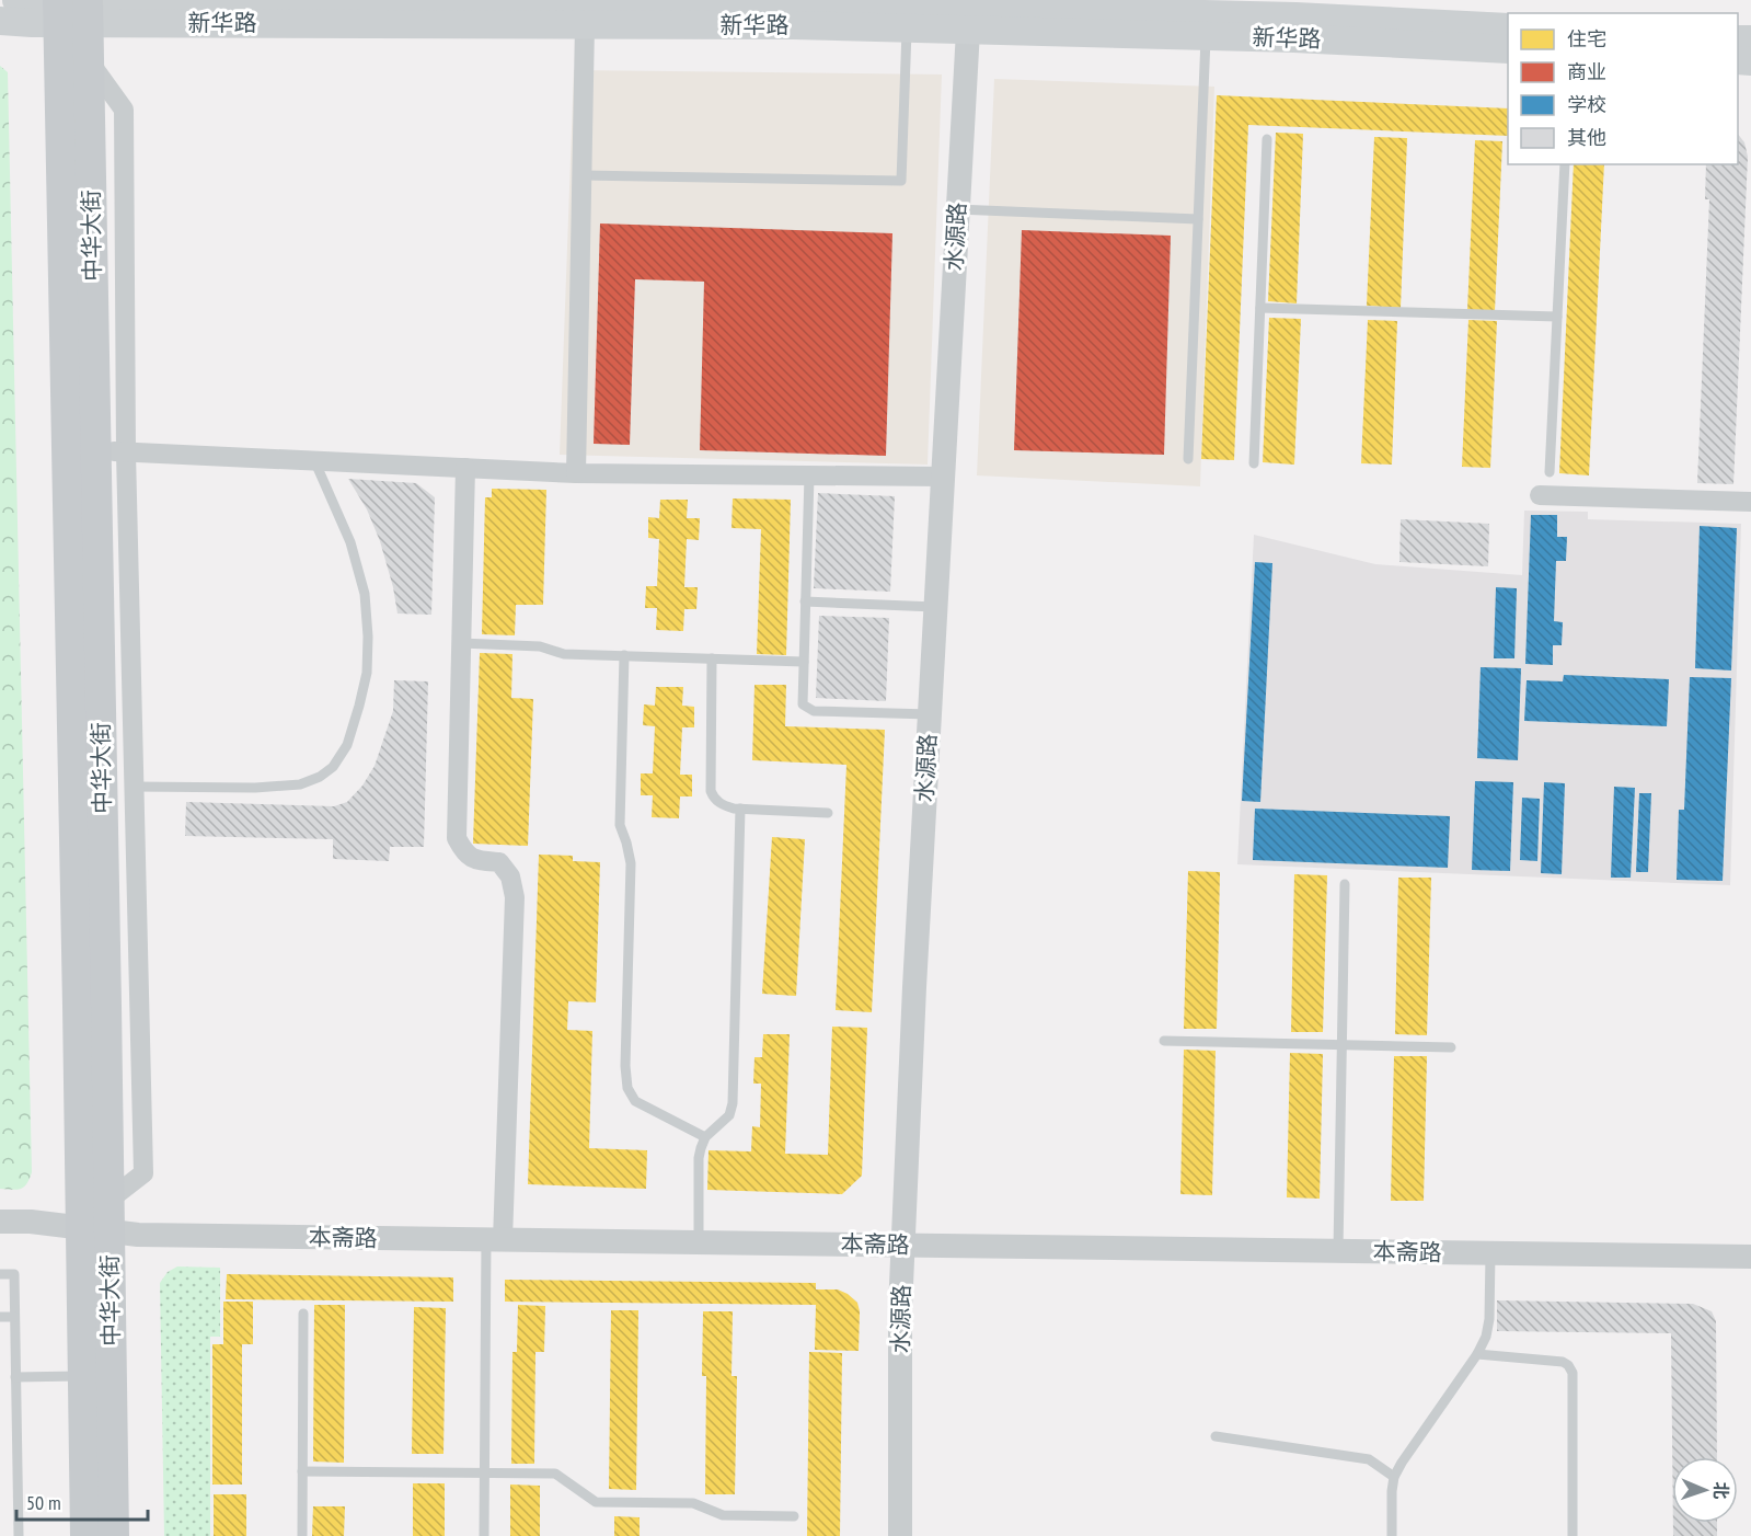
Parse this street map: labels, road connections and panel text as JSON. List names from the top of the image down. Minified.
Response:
{"streets":{"main road":["新华路","中华大街"],"street":["水源路","本斋路"]},"crossings":[["新华路","中华大街"],["新华路","水源路"],["中华大街","本斋路"],["水源路","本斋路"]],"legend":["住宅","商业","学校","其他"],"scale_bar":"50 m","north":"right"}
